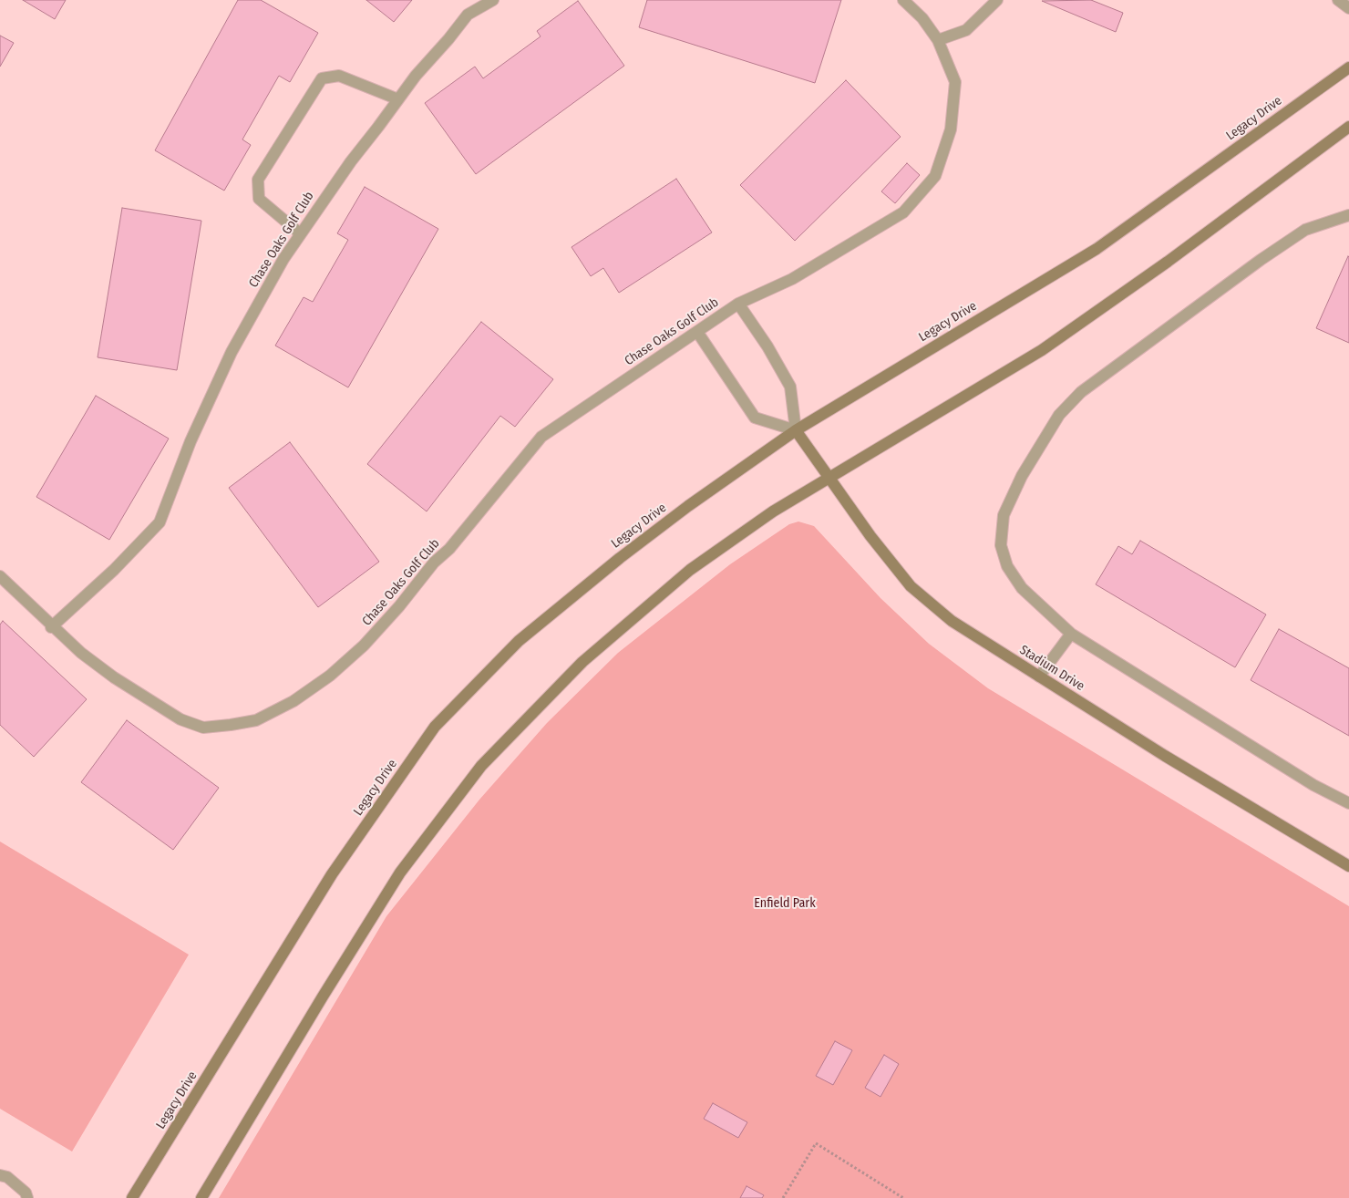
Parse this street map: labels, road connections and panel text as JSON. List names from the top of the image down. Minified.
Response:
{"streets":{"main road":["Legacy Drive","Stadium Drive"],"lane":["Chase Oaks Golf Club"]},"crossings":[["Legacy Drive","Chase Oaks Golf Club"],["Legacy Drive","Stadium Drive"],["Chase Oaks Golf Club","Stadium Drive"]],"parks":["Enfield Park"]}
